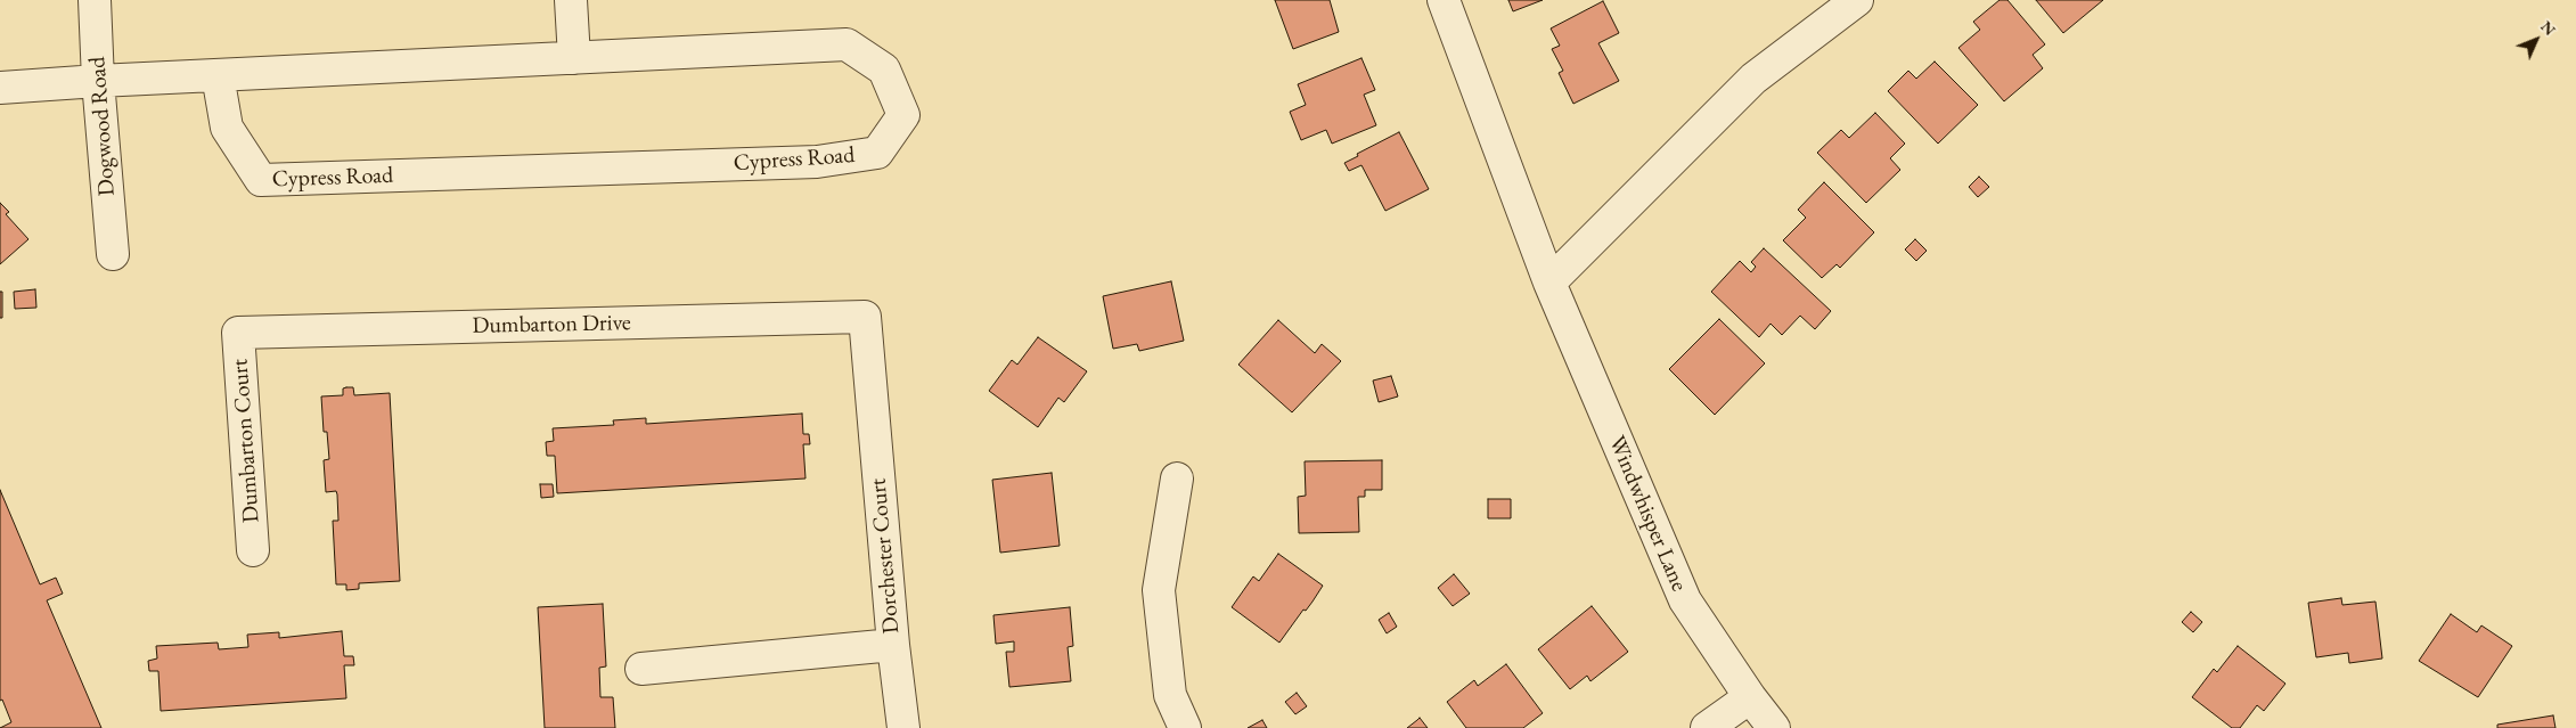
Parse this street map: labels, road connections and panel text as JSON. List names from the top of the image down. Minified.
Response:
{"streets":{"street":["Dogwood Road","Cypress Road","Dumbarton Drive","Dumbarton Court","Windwhisper Lane","Dorchester Court"]},"crossings":[["Dogwood Road","Cypress Road"],["Dumbarton Drive","Dumbarton Court"],["Dumbarton Drive","Dorchester Court"]],"north":"top right"}
